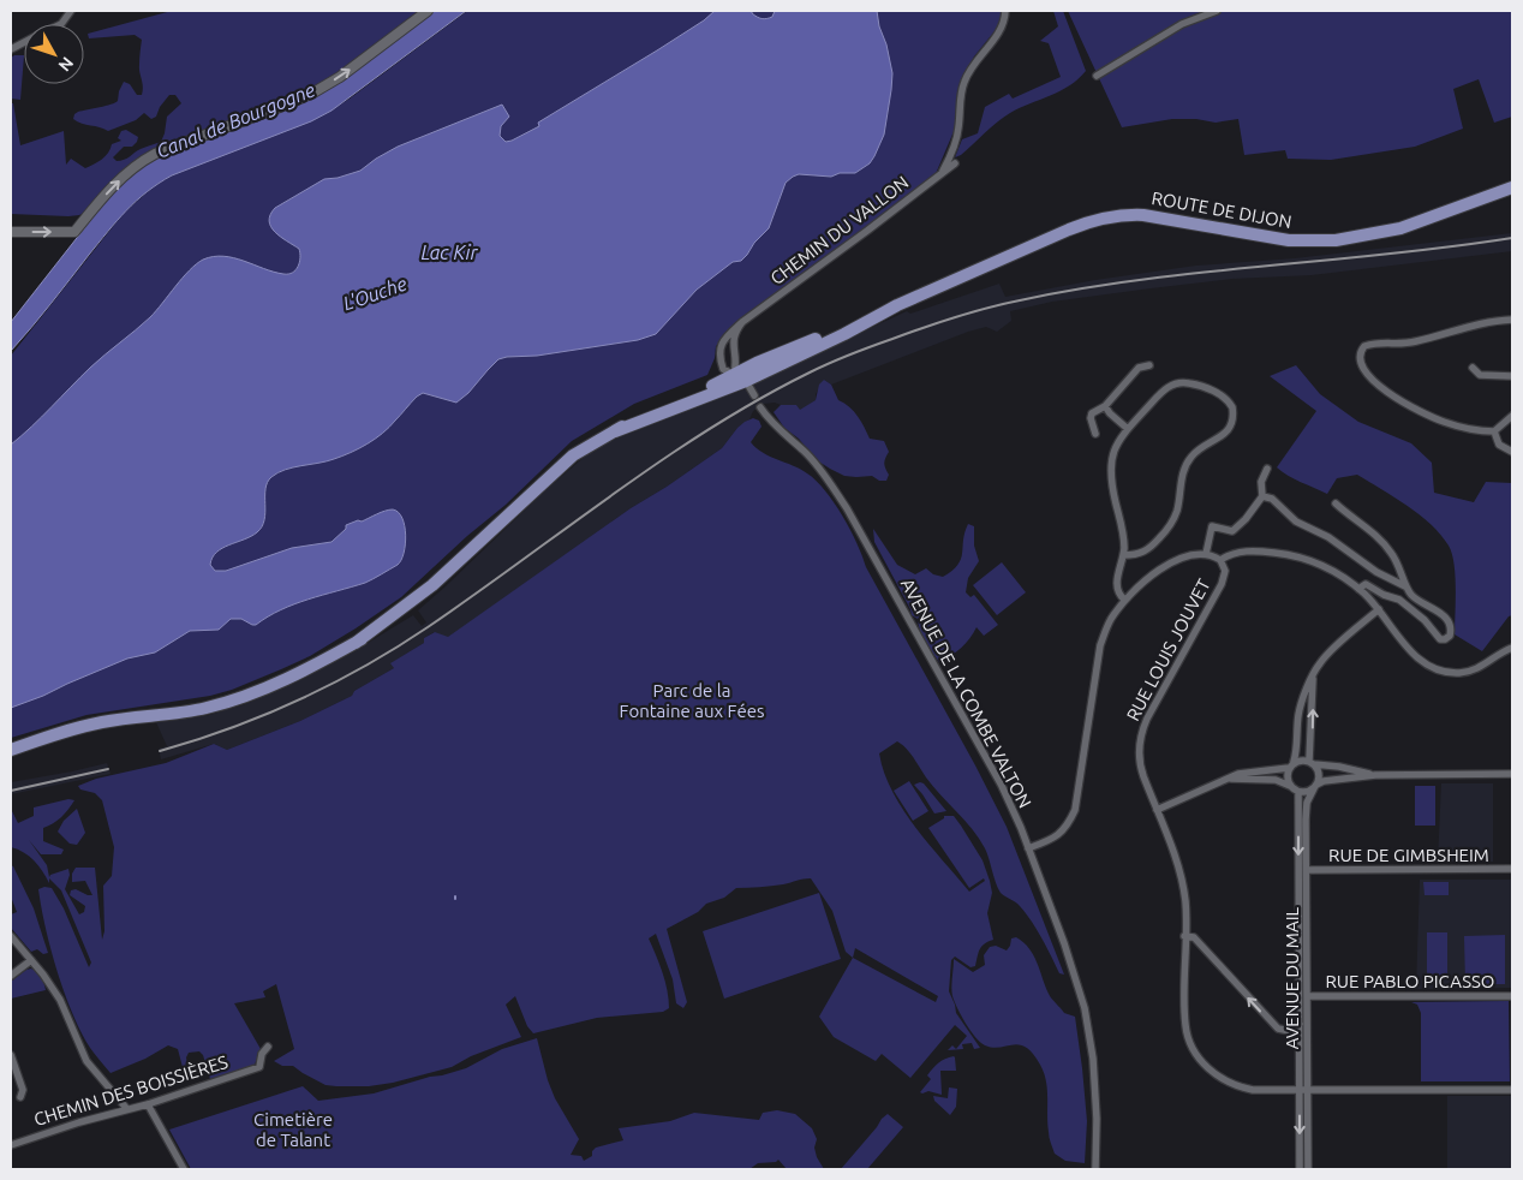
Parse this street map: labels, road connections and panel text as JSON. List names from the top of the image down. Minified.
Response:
{"streets":{"main road":["ROUTE DE DIJON"],"street":["CHEMIN DU VALLON","RUE LOUIS JOUVET","AVENUE DE LA COMBE VALTON","RUE DE GIMBSHEIM","AVENUE DU MAIL","RUE PABLO PICASSO","CHEMIN DES BOISSIÈRES"]},"crossings":[["ROUTE DE DIJON","CHEMIN DU VALLON"],["RUE LOUIS JOUVET","AVENUE DU MAIL"],["RUE DE GIMBSHEIM","AVENUE DU MAIL"],["AVENUE DU MAIL","RUE PABLO PICASSO"]],"water":["Canal de Bourgogne","Lac Kir","L'Ouche"],"parks":["Parc de la Fontaine aux Fées","Cimetière de Talant"],"north":"bottom right"}
